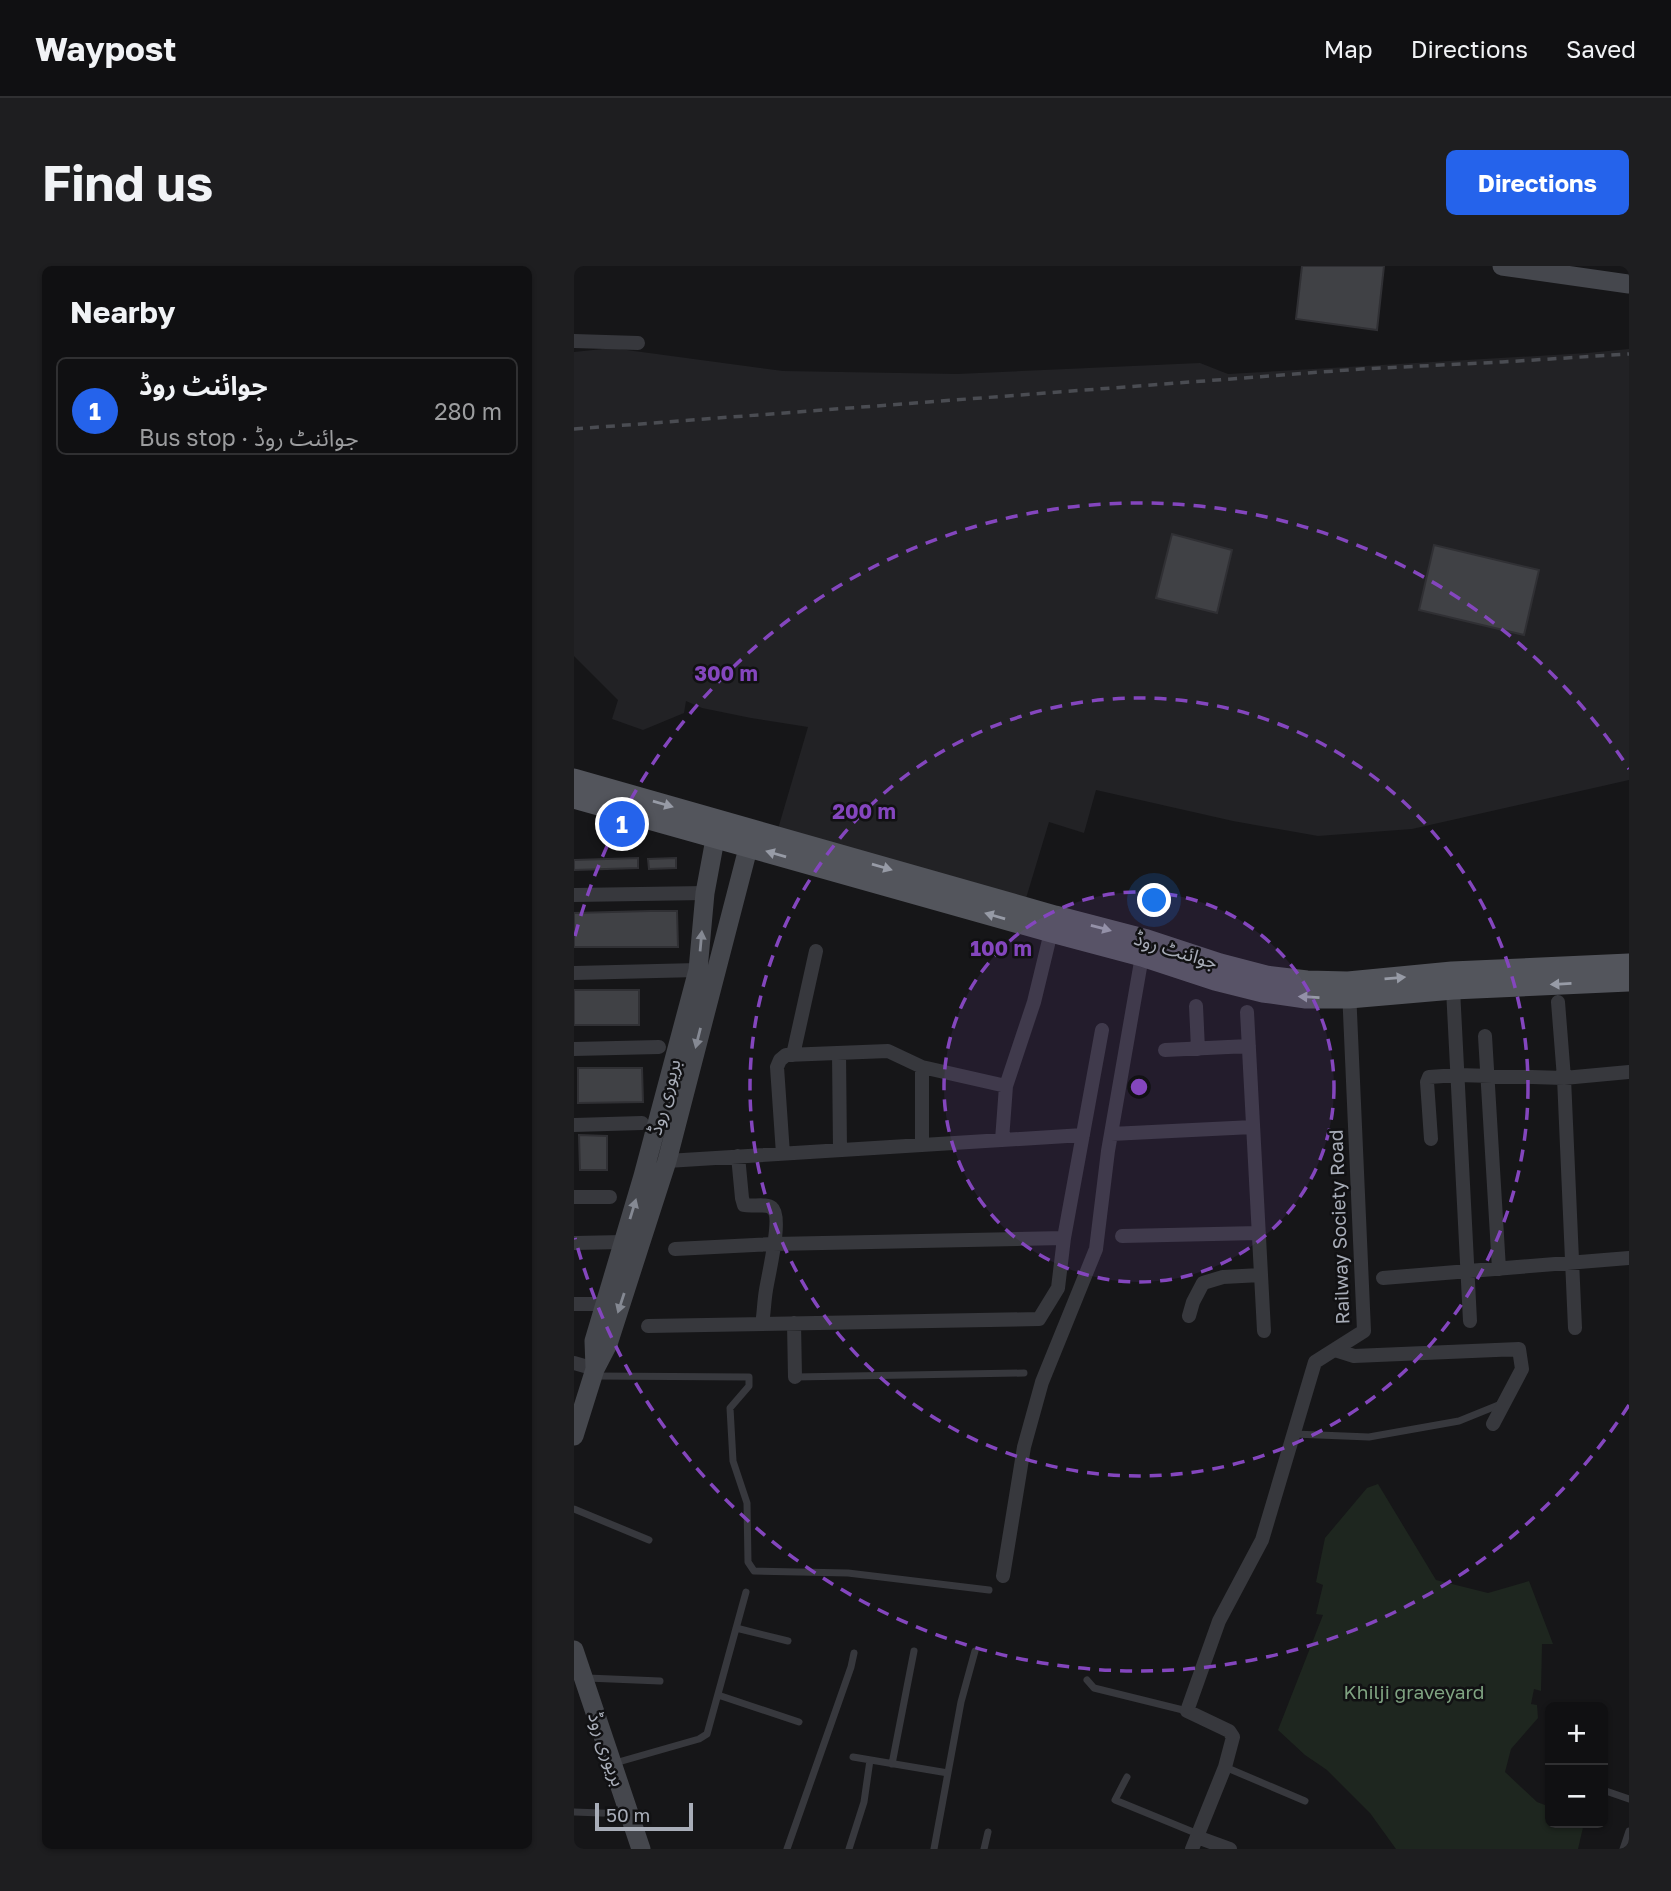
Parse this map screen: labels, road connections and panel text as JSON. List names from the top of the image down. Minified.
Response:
{"streets":{"main road":["جوائنٹ روڈ","بریوری روڈ"],"street":["Railway Society Road"]},"crossings":[["جوائنٹ روڈ","بریوری روڈ"],["جوائنٹ روڈ","Railway Society Road"]],"parks":["Khilji graveyard"],"scale_bar":"50 m","page":{"header":"Waypost","nav":["Map","Directions","Saved"],"buttons":"Directions","title":"Find us","heading":"Nearby","list":[{"mark":"1","name":"جوائنٹ روڈ","note":"Bus stop · جوائنٹ روڈ","value":"280 m"}],"pins":"1","map_buttons":["+","−"],"scale":"50 m"},"rings":["300 m","200 m","100 m"]}
